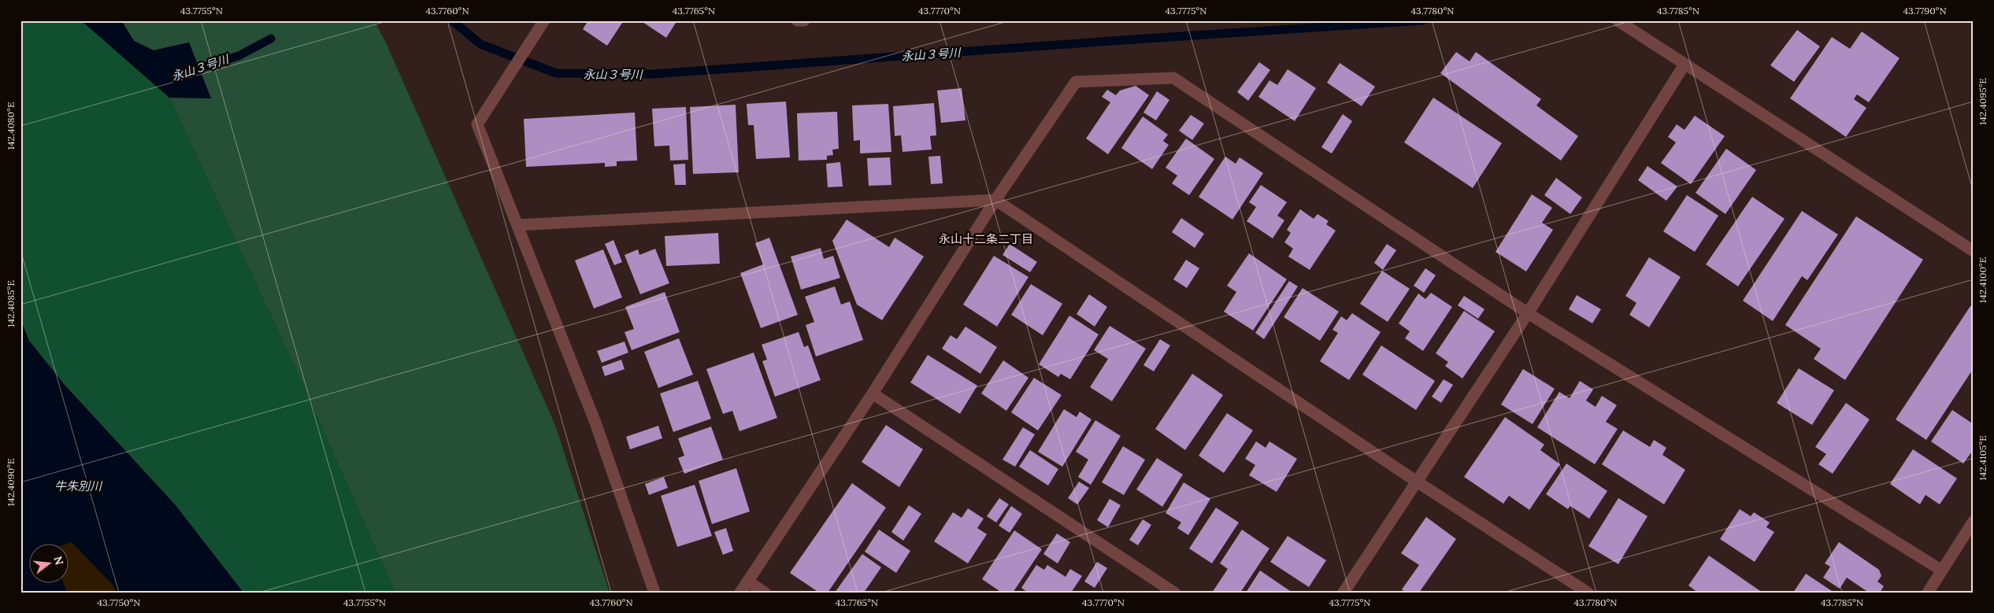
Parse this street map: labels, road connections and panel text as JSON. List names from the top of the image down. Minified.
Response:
{"districts":["永山十二条二丁目"],"water":["永山３号川","牛朱別川"],"north":"right","coordinates":["43.7755°N","43.7760°N","43.7765°N","43.7770°N","43.7775°N","43.7780°N","43.7785°N","43.7790°N","142.4095°E","142.4080°E","142.4100°E","142.4085°E","142.4105°E","142.4090°E","43.7750°N"]}
